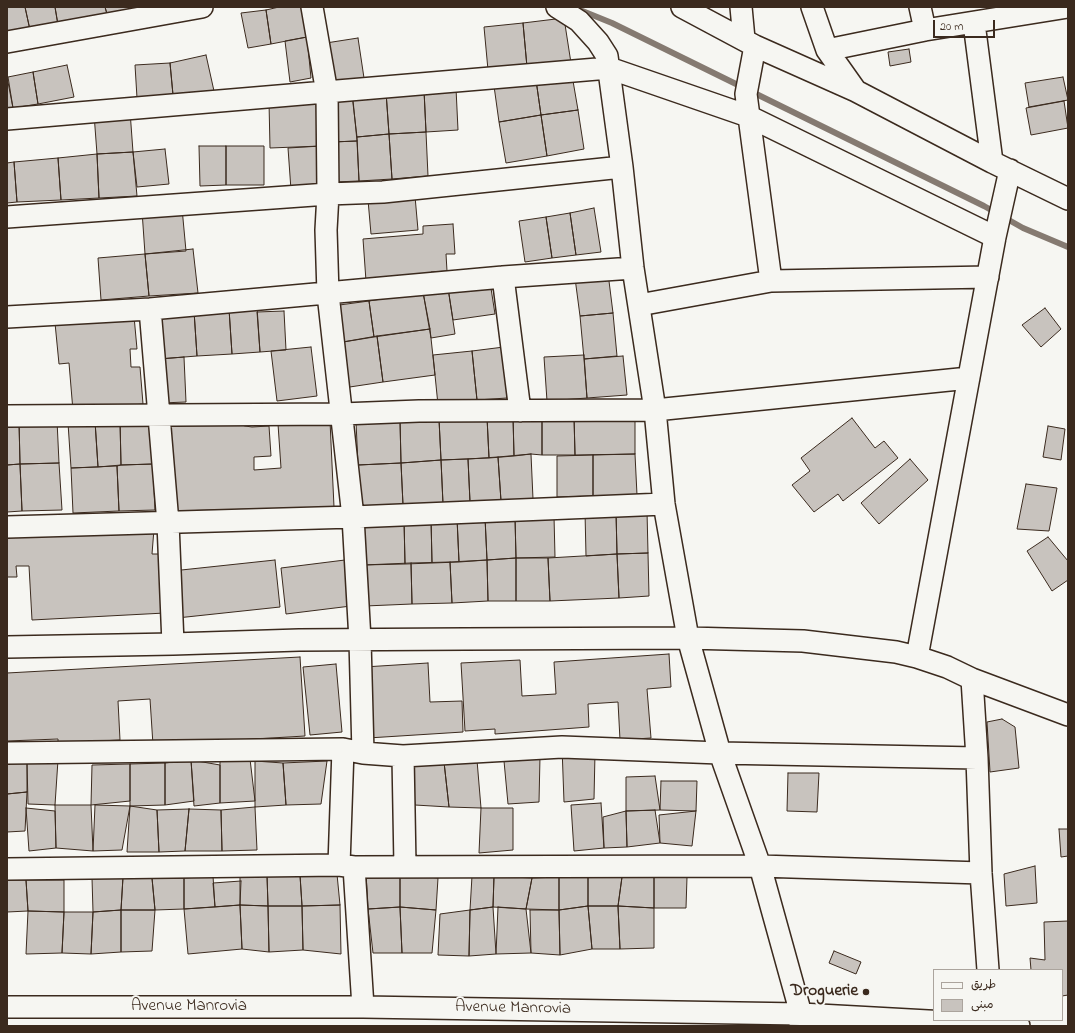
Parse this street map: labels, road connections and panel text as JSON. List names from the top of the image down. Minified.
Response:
{"streets":{"street":["Avenue Manrovia"]},"places":["Droguerie"],"legend":["طريق","مبنى"],"scale_bar":"20 m"}
